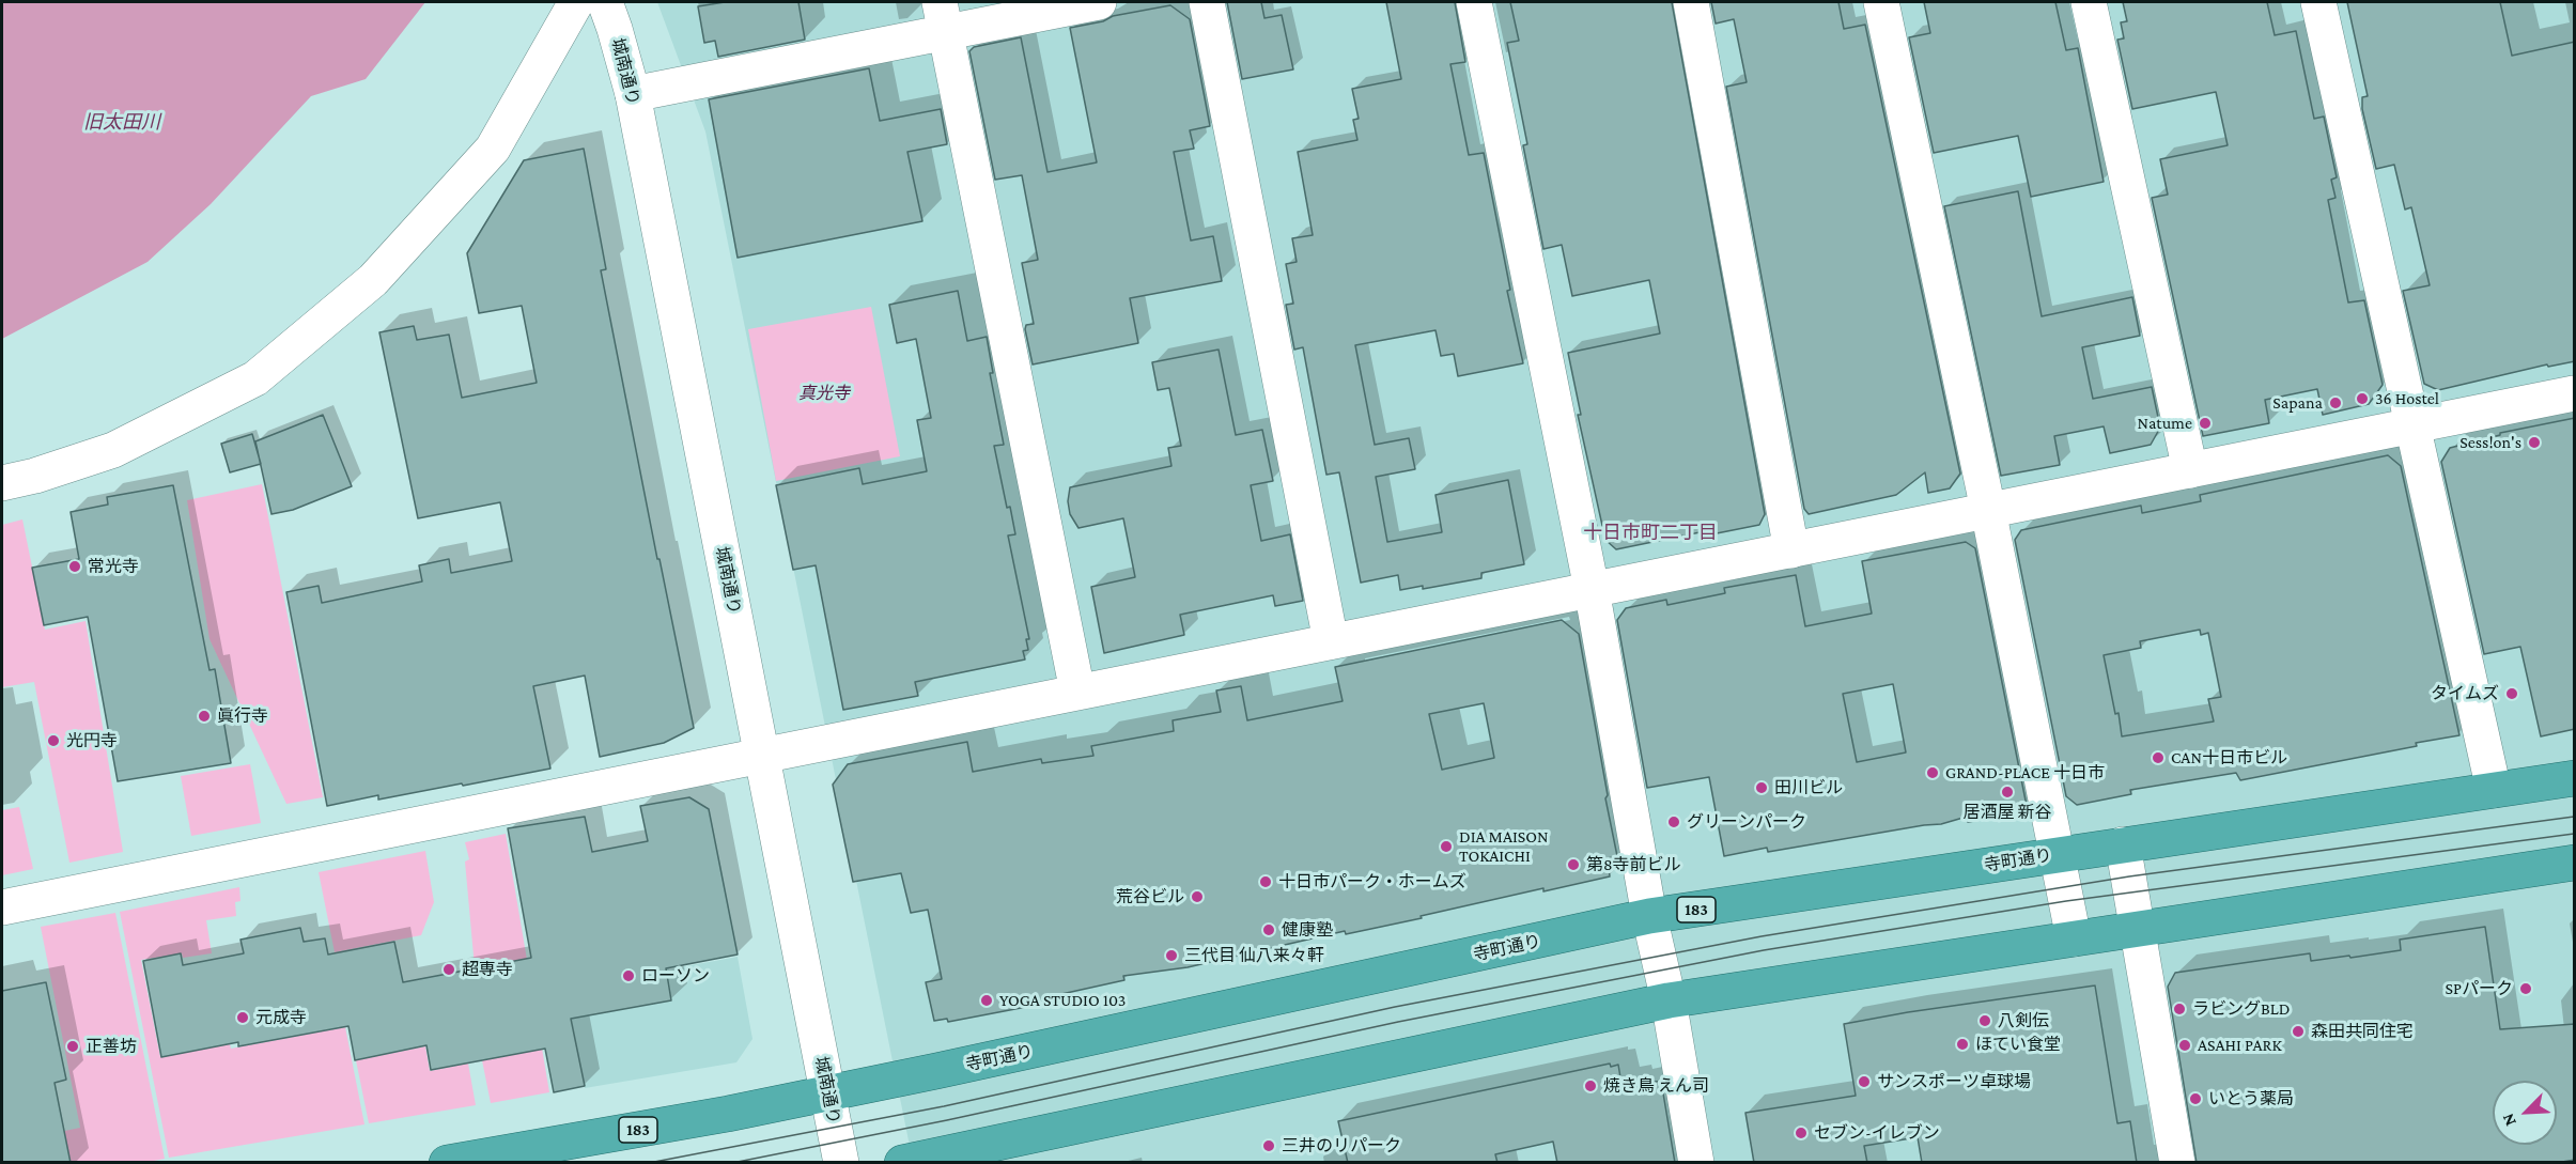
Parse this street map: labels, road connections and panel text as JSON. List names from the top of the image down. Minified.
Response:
{"streets":{"highway":["寺町通り","183"],"street":["城南通り"]},"crossings":[["城南通り","寺町通り"]],"districts":["十日市町二丁目"],"water":["旧太田川"],"parks":["真光寺"],"places":["36 Hostel","Sapana","Natume","Sess!on's","常光寺","タイムズ","眞行寺","光円寺","CAN十日市ビル","GRAND-PLACE 十日市","田川ビル","居酒屋 新谷","グリーンパーク","DIA MAISON TOKAICHI","第8寺前ビル","十日市パーク・ホームズ","荒谷ビル","健康塾","三代目 仙八来々軒","超専寺","ローソン","SPパーク","YOGA STUDIO 103","ラビングBLD","元成寺","八剣伝","森田共同住宅","ほてい食堂","ASAHI PARK","正善坊","サンスポーツ卓球場","焼き鳥 えん司","いとう薬局","セブン-イレブン","三井のリパーク"],"north":"bottom left"}
